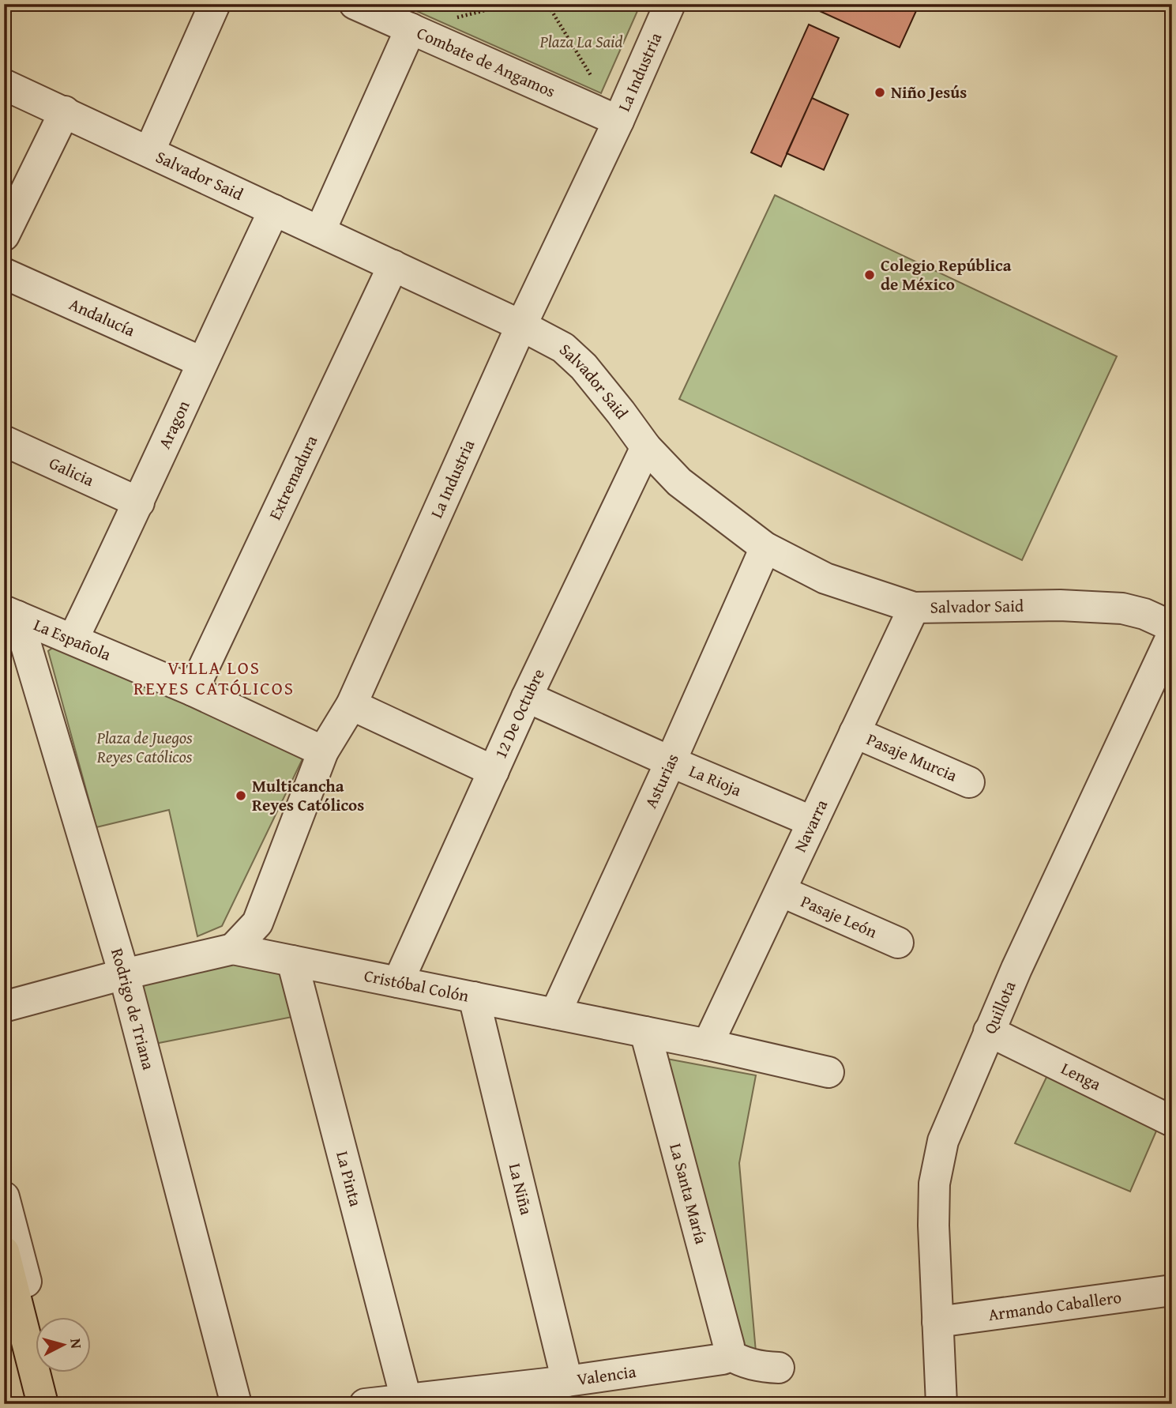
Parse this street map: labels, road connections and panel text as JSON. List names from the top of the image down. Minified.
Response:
{"streets":{"street":["Combate de Angamos","La Industria","Salvador Said","Andalucía","Aragon","Galicia","Extremadura","La Española","12 De Octubre","Pasaje Murcia","La Rioja","Asturias","Navarra","Pasaje León","Cristóbal Colón","Quillota","Rodrigo de Triana","Lenga","La Pinta","La Niña","La Santa María","Armando Caballero","Valencia"]},"crossings":[["Combate de Angamos","La Industria"],["La Industria","Salvador Said"],["La Industria","La Española"],["La Industria","Cristóbal Colón"],["Salvador Said","Aragon"],["Salvador Said","Extremadura"],["Salvador Said","12 De Octubre"],["Salvador Said","Asturias"],["Salvador Said","Navarra"],["Andalucía","Aragon"],["Aragon","Galicia"],["Aragon","La Española"],["Extremadura","La Española"],["La Española","Rodrigo de Triana"],["12 De Octubre","La Rioja"],["12 De Octubre","Cristóbal Colón"],["Pasaje Murcia","Navarra"],["La Rioja","Asturias"],["La Rioja","Navarra"],["Asturias","Cristóbal Colón"],["Navarra","Pasaje León"],["Navarra","Cristóbal Colón"],["Cristóbal Colón","Rodrigo de Triana"],["Cristóbal Colón","La Pinta"],["Cristóbal Colón","La Niña"],["Cristóbal Colón","La Santa María"],["Quillota","Lenga"],["Quillota","Armando Caballero"],["La Pinta","Valencia"],["La Niña","Valencia"],["La Santa María","Valencia"]],"districts":["VILLA LOS REYES CATÓLICOS"],"parks":["Plaza La Said","Plaza de Juegos Reyes Católicos"],"places":["Niño Jesús","Colegio República de México","Multicancha Reyes Católicos"],"north":"right"}
